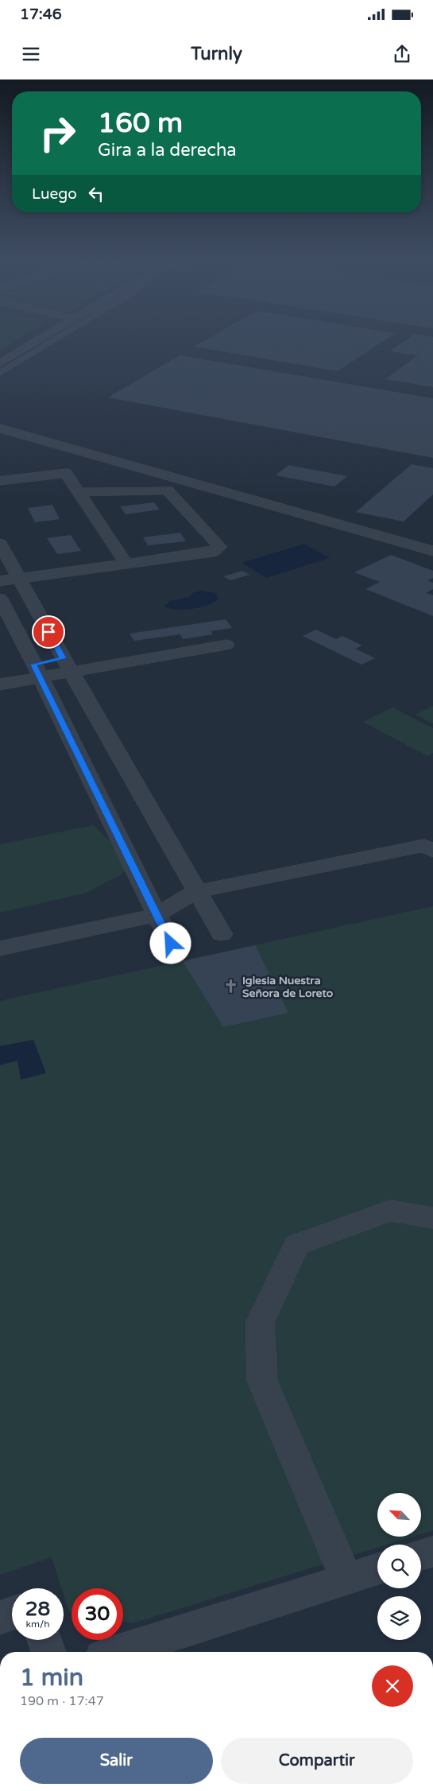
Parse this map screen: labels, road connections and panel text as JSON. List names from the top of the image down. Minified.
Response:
{"places":{"church":["Iglesia Nuestra Señora de Loreto"]},"north":"top left","page":{"status":"17:46","header":"Turnly","turn":["160 m","Gira a la derecha"],"then":"Luego","speed":"28 km/h","limit":"30","heading":["1 min","190 m · 17:47"],"buttons":["Salir","Compartir"]}}
